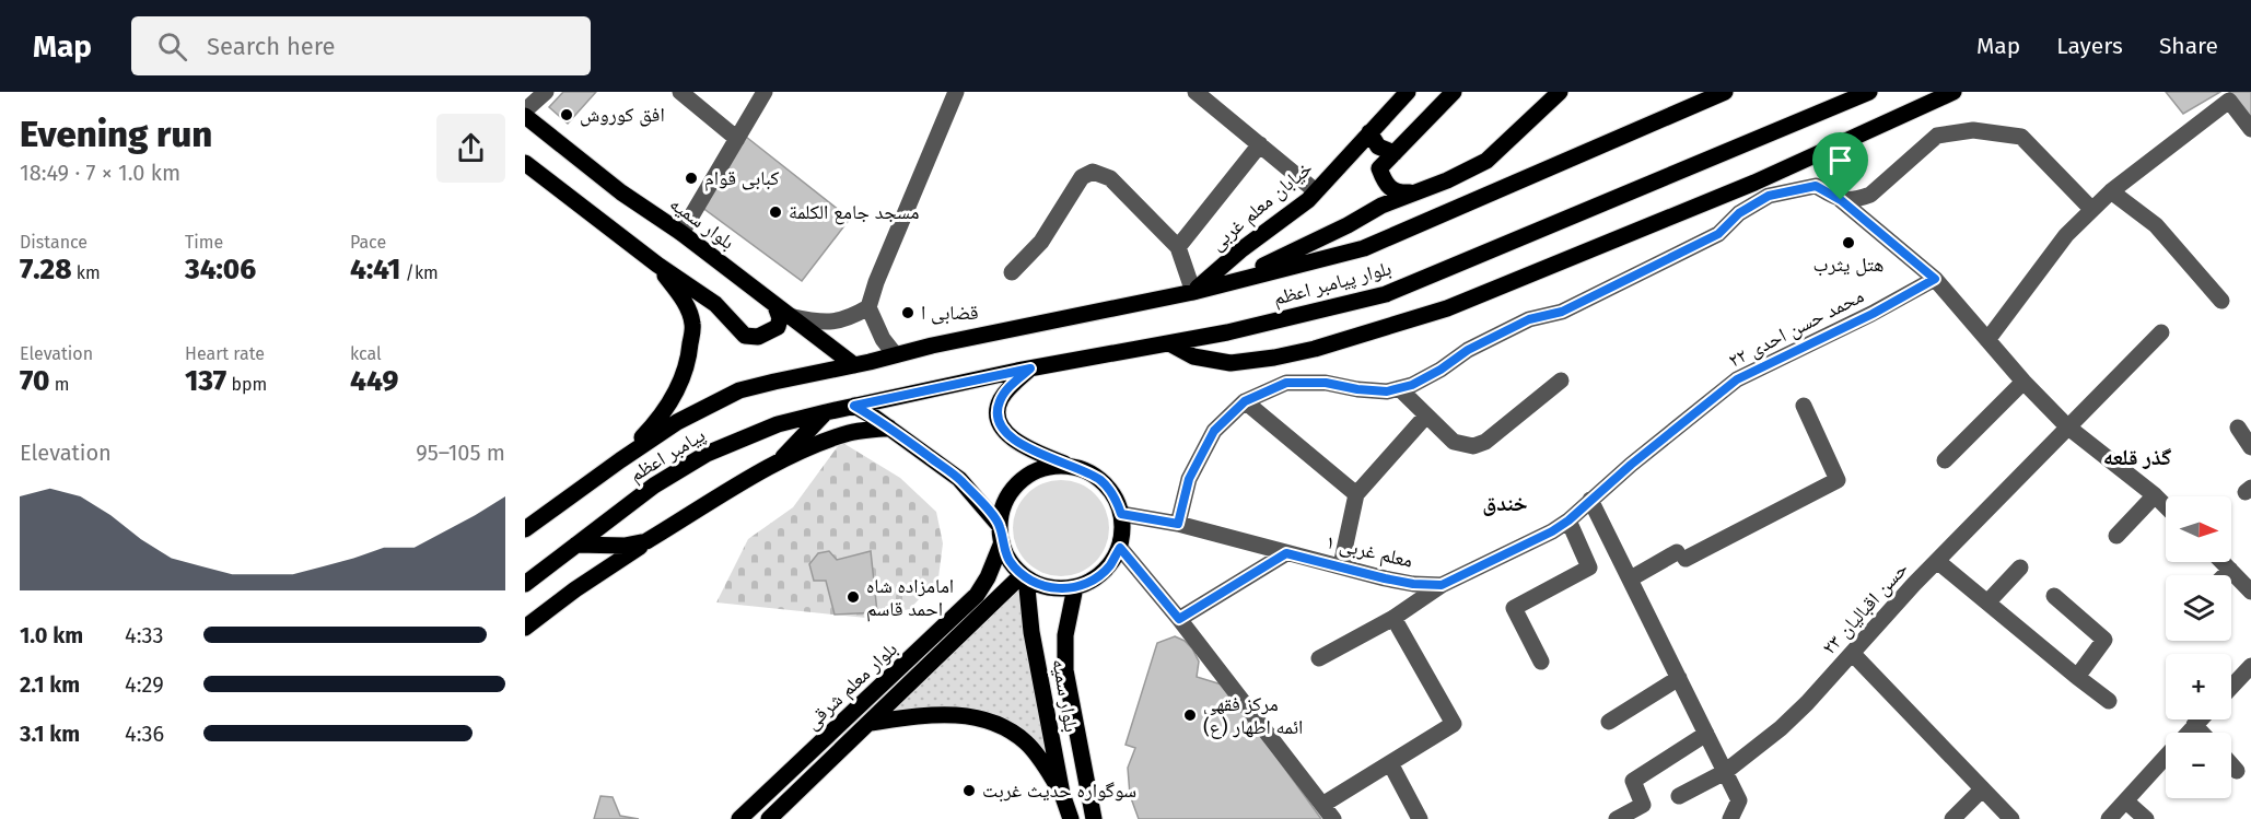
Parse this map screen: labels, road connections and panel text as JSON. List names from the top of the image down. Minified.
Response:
{"streets":{"main road":["خیابان معلم غربی","بلوار سمیه","بلوار پیامبر اعظم","پیامبر اعظم","بلوار معلم شرقی"],"street":["۲۲ محمد حسن احدی","معلم غربی ۱","۲۳ حسن اقبالیان"]},"crossings":[["بلوار سمیه","پیامبر اعظم"],["بلوار سمیه","معلم غربی ۱"],["بلوار سمیه","بلوار معلم شرقی"],["بلوار پیامبر اعظم","پیامبر اعظم"],["۲۲ محمد حسن احدی","معلم غربی ۱"],["معلم غربی ۱","بلوار معلم شرقی"]],"districts":["گذر قلعه","خندق"],"places":["افق کوروش","کبابی قوام","مسجد جامع الکلمة","هتل یثرب","قضابی ا","امامزاده شاه احمد قاسم","مرکز فقهی ائمه اطهار (ع)","سوگواره حدیث غربت"],"north":"right","page":{"header":"Map","search":"Search here","nav":["Map","Layers","Share"],"heading":["Evening run","18:49 · 7 × 1.0 km"],"stats":[["Distance","7.28 km"],["Time","34:06"],["Pace","4:41 /km"],["Elevation","70 m"],["Heart rate","137 bpm"],["kcal","449"]],"chart":["Elevation","95–105 m"],"map_buttons":["+","−"],"list":[{"name":"1.0 km","note":"4:33"},{"name":"2.1 km","note":"4:29"},{"name":"3.1 km","note":"4:36"}]}}
